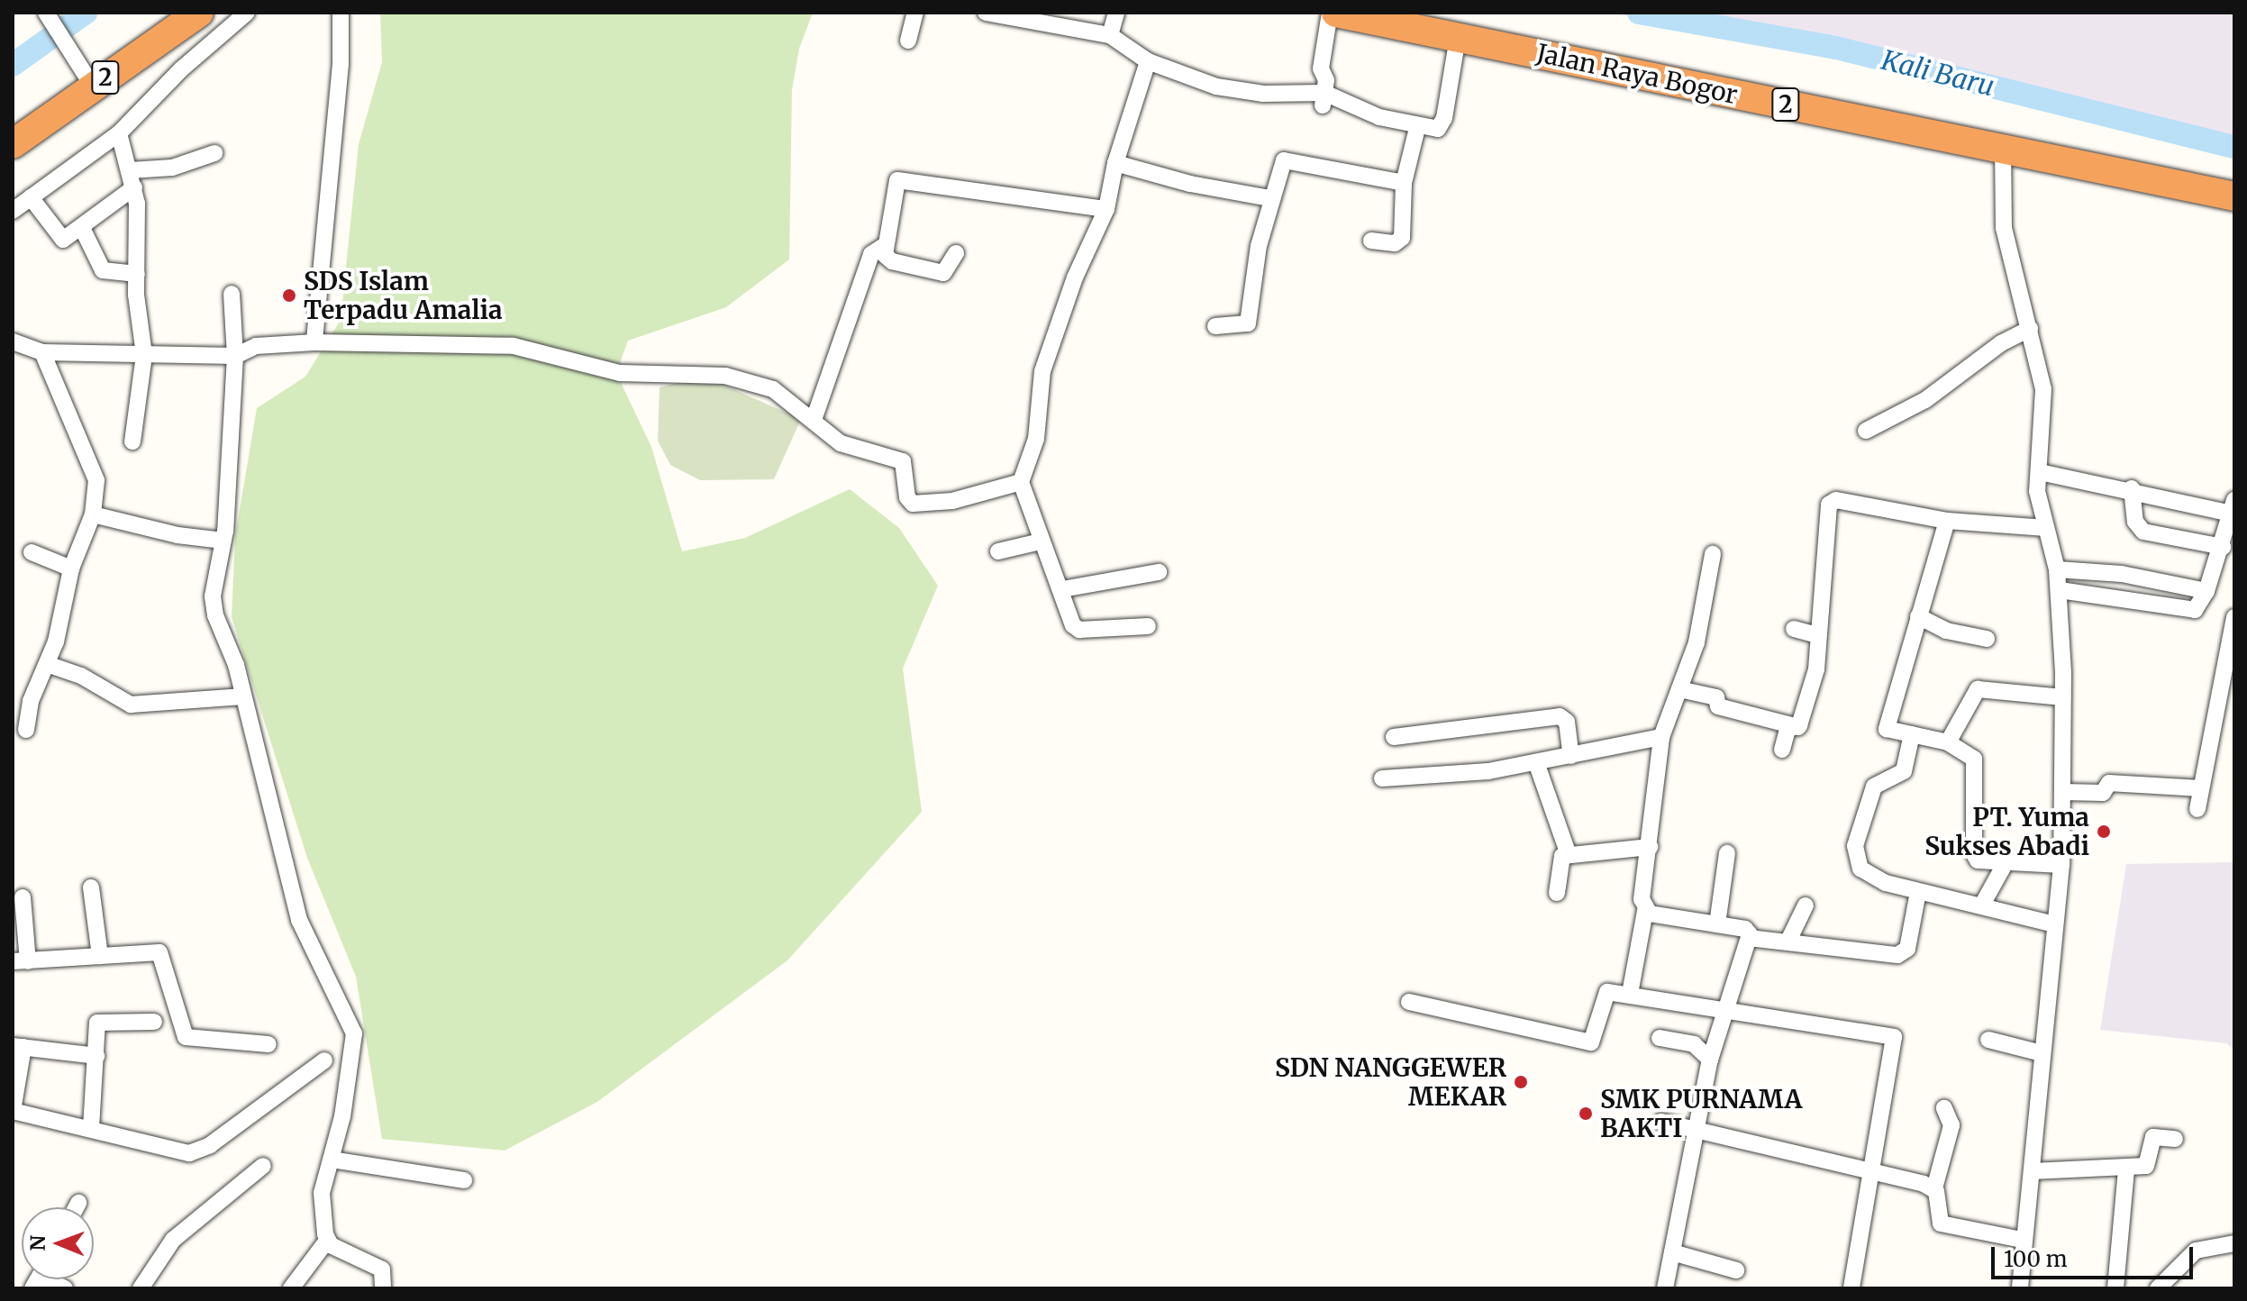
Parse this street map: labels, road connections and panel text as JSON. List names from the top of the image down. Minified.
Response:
{"streets":{"highway":["Jalan Raya Bogor","2"]},"water":["Kali Baru"],"places":["SDS Islam Terpadu Amalia","PT. Yuma Sukses Abadi","SDN NANGGEWER MEKAR","SMK PURNAMA BAKTI"],"scale_bar":"100 m","north":"left"}
